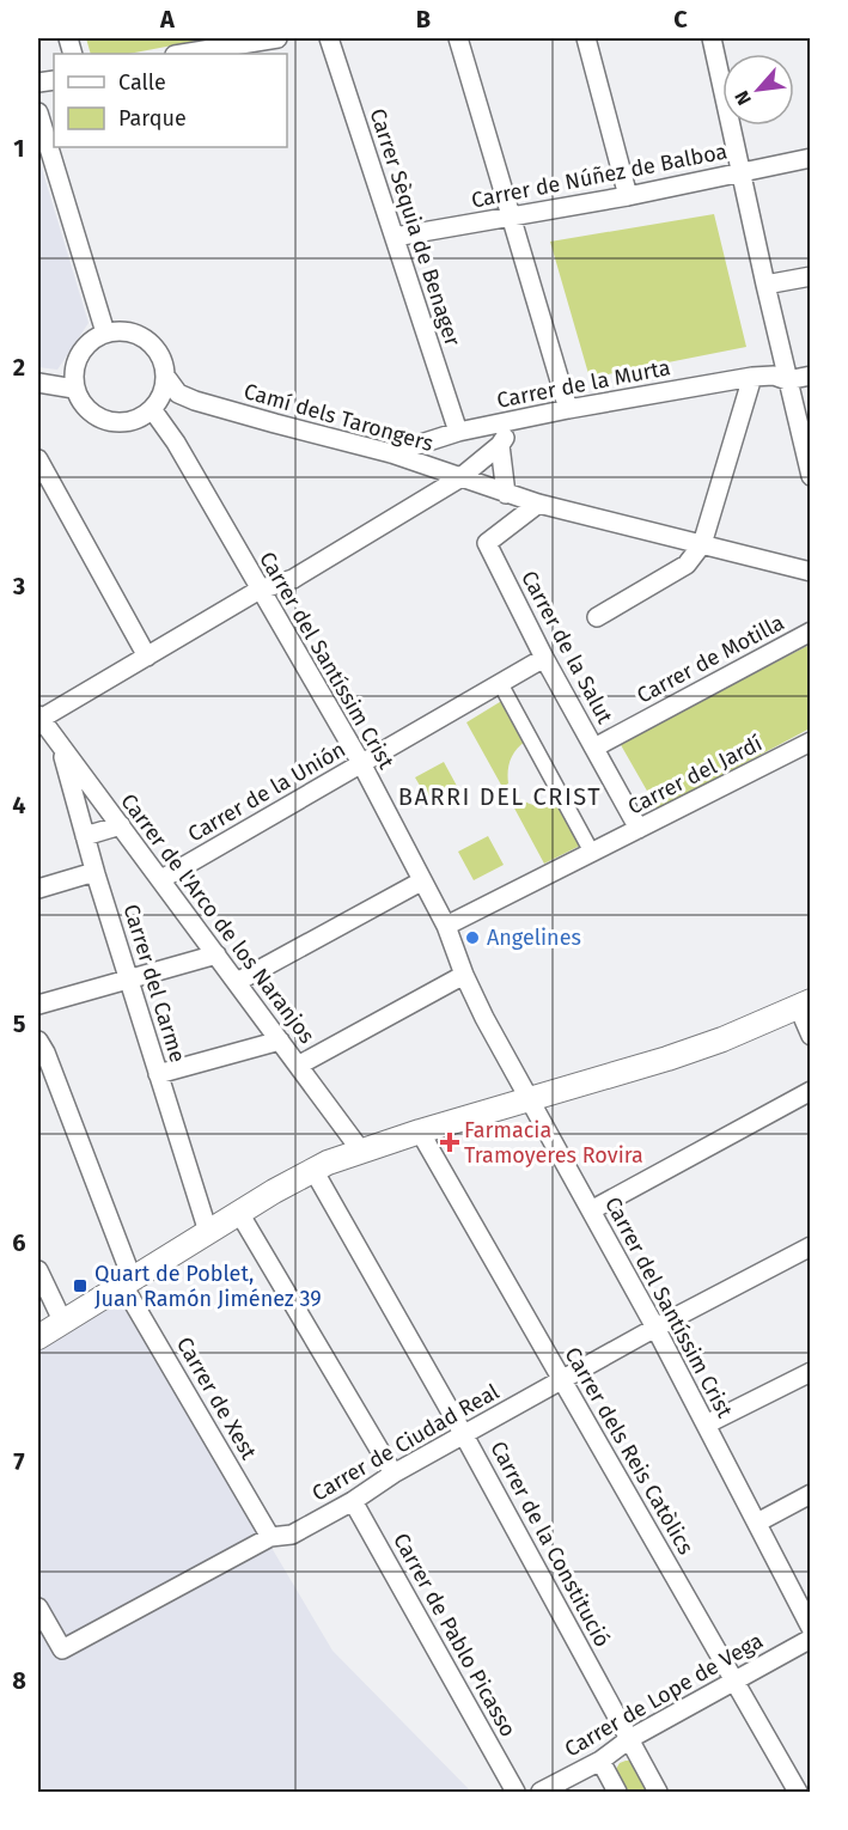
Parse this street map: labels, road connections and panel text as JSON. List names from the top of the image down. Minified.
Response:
{"streets":{"street":["Carrer de Núñez de Balboa","Carrer Sèquia de Benager","Carrer de la Murta","Camí dels Tarongers","Carrer de la Salut","Carrer de Motilla","Carrer del Santíssim Crist","Carrer del Jardí","Carrer de la Unión","Carrer de l'Arco de los Naranjos","Carrer del Carme","Carrer de Xest","Carrer de Ciudad Real","Carrer dels Reis Catòlics","Carrer de la Constitució","Carrer de Pablo Picasso","Carrer de Lope de Vega"]},"crossings":[["Carrer de Núñez de Balboa","Carrer Sèquia de Benager"],["Carrer Sèquia de Benager","Carrer de la Murta"],["Carrer de la Murta","Camí dels Tarongers"],["Camí dels Tarongers","Carrer de la Salut"],["Camí dels Tarongers","Carrer del Santíssim Crist"],["Carrer de la Salut","Carrer de Motilla"],["Carrer de la Salut","Carrer del Jardí"],["Carrer de la Salut","Carrer de la Unión"],["Carrer del Santíssim Crist","Carrer del Jardí"],["Carrer del Santíssim Crist","Carrer de la Unión"],["Carrer del Santíssim Crist","Carrer de Ciudad Real"],["Carrer de la Unión","Carrer de l'Arco de los Naranjos"],["Carrer de l'Arco de los Naranjos","Carrer del Carme"],["Carrer de Xest","Carrer de Ciudad Real"],["Carrer de Ciudad Real","Carrer dels Reis Catòlics"],["Carrer de Ciudad Real","Carrer de la Constitució"],["Carrer de Ciudad Real","Carrer de Pablo Picasso"],["Carrer dels Reis Catòlics","Carrer de Lope de Vega"],["Carrer de la Constitució","Carrer de Lope de Vega"]],"districts":["BARRI DEL CRIST"],"places":{"other":["Angelines"],"health":["Farmacia Tramoyeres Rovira"],"transit":["Quart de Poblet, Juan Ramón Jiménez 39"]},"legend":["Calle","Parque"],"north":"bottom left","grid":{"columns":["A","B","C"],"rows":["1","2","3","4","5","6","7","8"]}}
